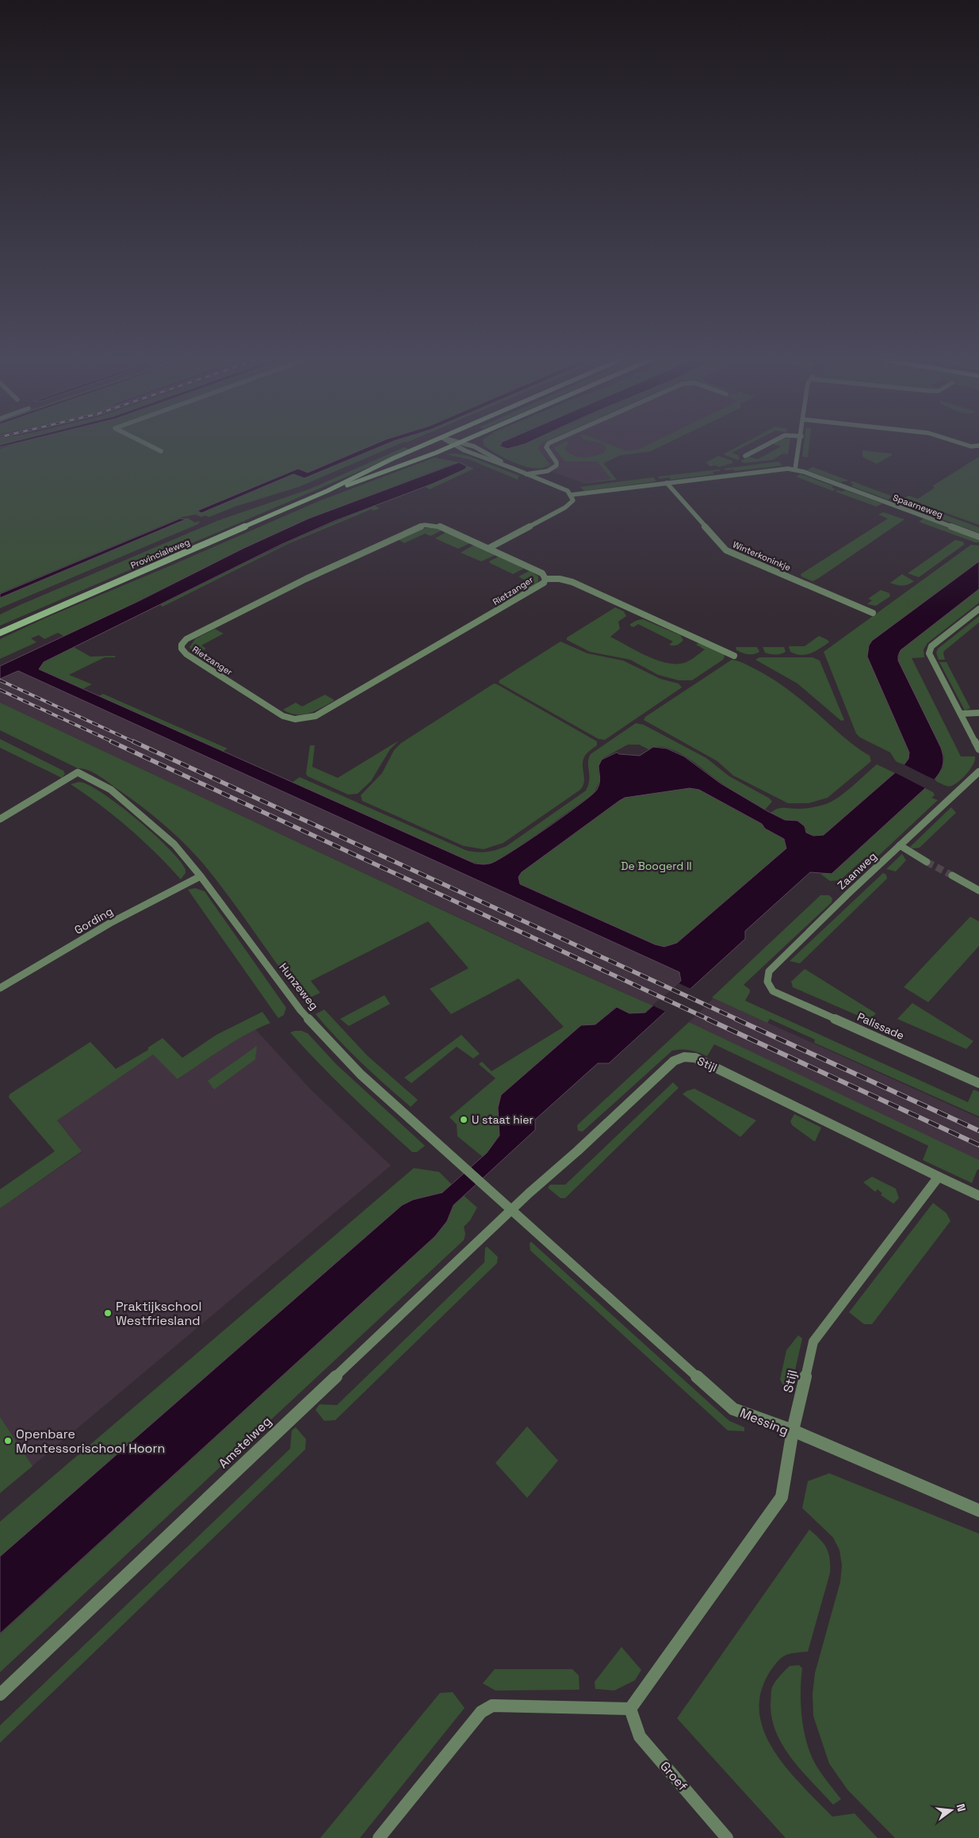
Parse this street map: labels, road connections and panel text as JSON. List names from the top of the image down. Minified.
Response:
{"streets":{"main road":["Provincialeweg"],"street":["Spaarneweg","Winterkoninkje","Rietzanger","Zaanweg","Gording","Hunzeweg","Palissade","Stijl","Messing","Amstelweg","Groef"]},"crossings":[["Spaarneweg","Winterkoninkje"],["Zaanweg","Palissade"],["Gording","Hunzeweg"],["Hunzeweg","Stijl"],["Hunzeweg","Messing"],["Hunzeweg","Amstelweg"],["Stijl","Messing"],["Stijl","Amstelweg"],["Messing","Amstelweg"],["Messing","Groef"]],"parks":["De Boogerd II"],"places":["U staat hier","Praktijkschool Westfriesland","Openbare Montessorischool Hoorn"],"north":"right"}
